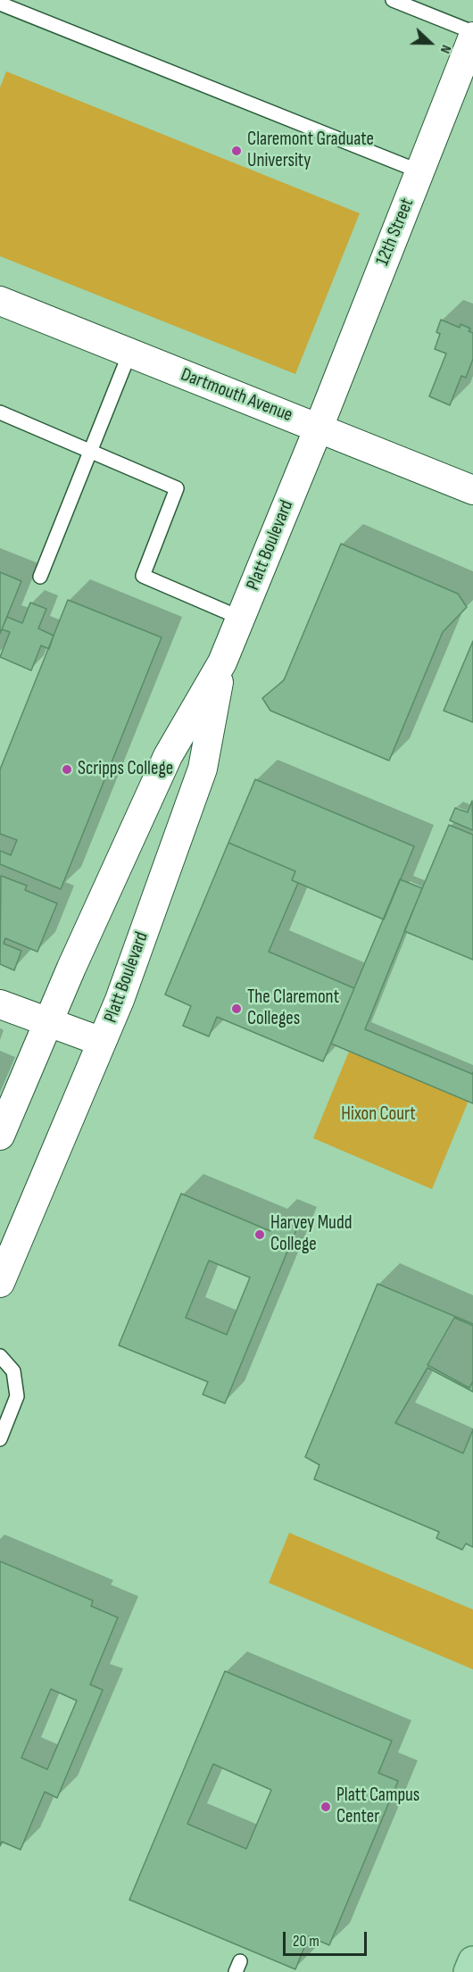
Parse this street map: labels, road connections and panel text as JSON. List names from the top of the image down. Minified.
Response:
{"streets":{"street":["12th Street","Dartmouth Avenue","Platt Boulevard"]},"crossings":[["12th Street","Dartmouth Avenue"],["12th Street","Platt Boulevard"],["Dartmouth Avenue","Platt Boulevard"]],"parks":["Hixon Court"],"places":["Claremont Graduate University","Scripps College","The Claremont Colleges","Harvey Mudd College","Platt Campus Center"],"scale_bar":"20 m","north":"right"}
